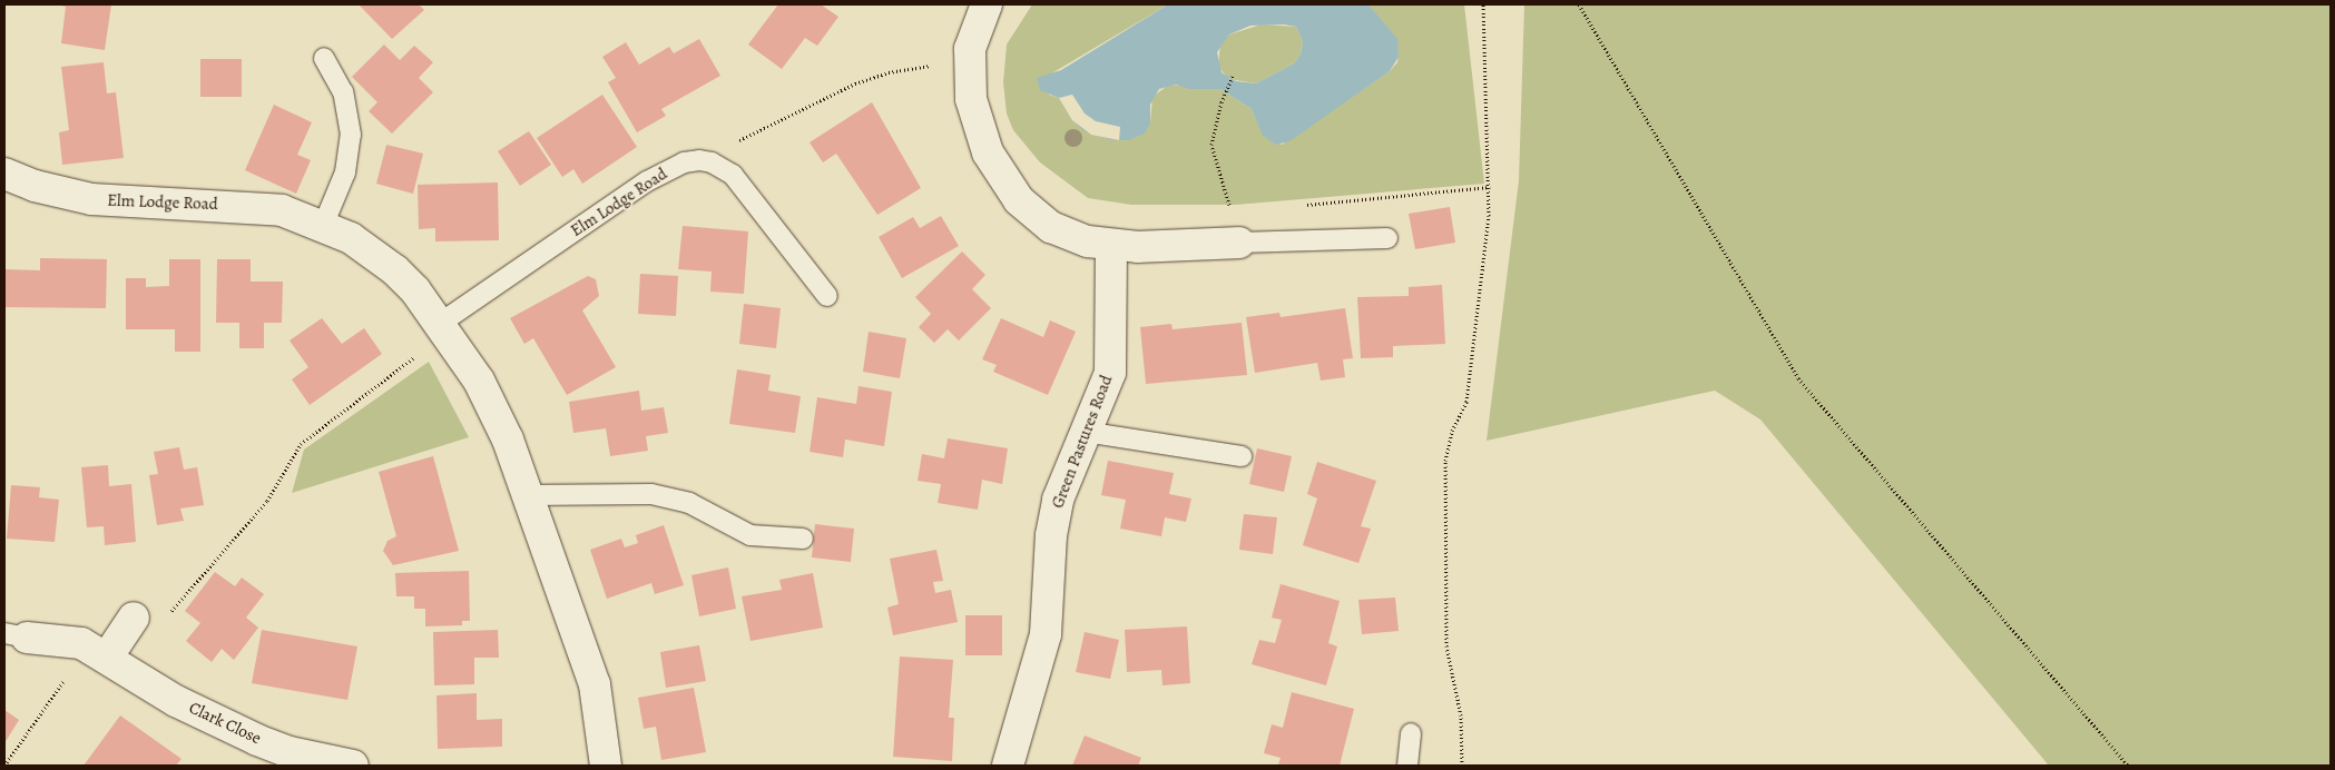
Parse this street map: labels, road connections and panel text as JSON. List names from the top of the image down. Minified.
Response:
{"streets":{"street":["Elm Lodge Road","Green Pastures Road","Clark Close"]}}
